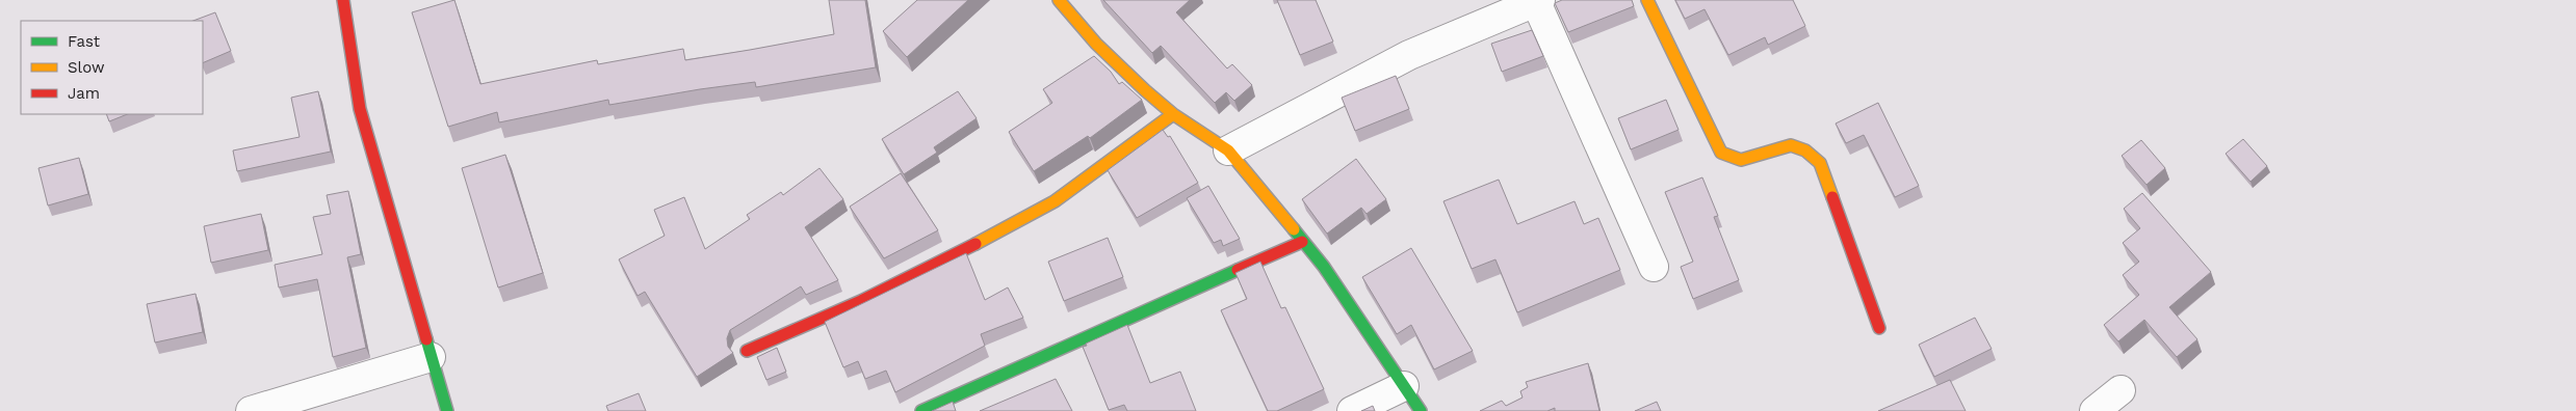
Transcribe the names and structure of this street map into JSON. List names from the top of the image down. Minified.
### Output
{"legend":["Fast","Slow","Jam"]}
